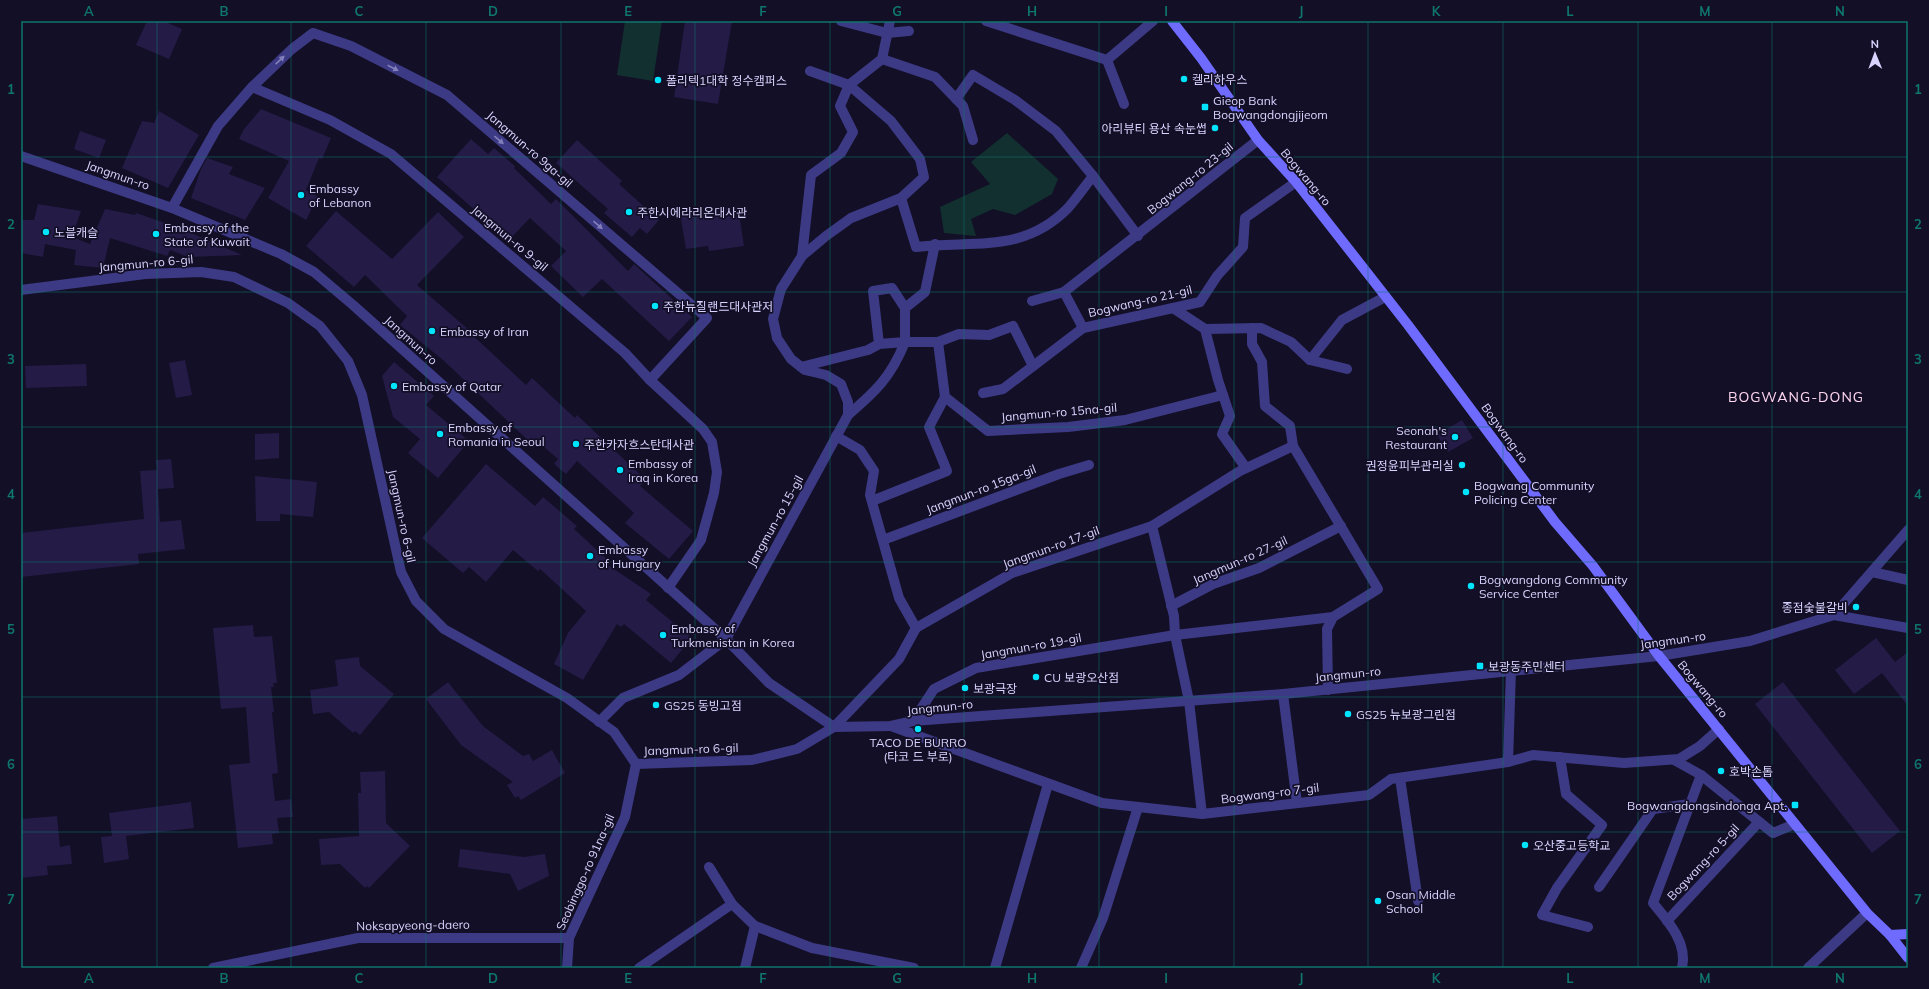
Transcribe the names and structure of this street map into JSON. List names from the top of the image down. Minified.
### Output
{"streets":{"main road":["Bogwang-ro"],"street":["Jangmun-ro 9ga-gil","Jangmun-ro","Bogwang-ro 23-gil","Jangmun-ro 9-gil","Jangmun-ro 6-gil","Bogwang-ro 21-gil","Jangmun-ro 15na-gil","Jangmun-ro 15ga-gil","Jangmun-ro 15-gil","Jangmun-ro 17-gil","Jangmun-ro 27-gil","Jangmun-ro 19-gil","Bogwang-ro 7-gil","Bogwang-ro 5-gil","Seobinggo-ro 91na-gil","Noksapyeong-daero"]},"crossings":[["Jangmun-ro 9ga-gil","Jangmun-ro 9-gil"],["Jangmun-ro","Bogwang-ro"],["Jangmun-ro","Jangmun-ro 9-gil"],["Jangmun-ro","Jangmun-ro 6-gil"],["Jangmun-ro","Jangmun-ro 15-gil"],["Jangmun-ro","Jangmun-ro 19-gil"],["Jangmun-ro","Bogwang-ro 7-gil"],["Bogwang-ro","Bogwang-ro 23-gil"],["Bogwang-ro","Bogwang-ro 21-gil"],["Bogwang-ro","Bogwang-ro 7-gil"],["Bogwang-ro","Bogwang-ro 5-gil"],["Jangmun-ro 6-gil","Seobinggo-ro 91na-gil"],["Bogwang-ro 7-gil","Bogwang-ro 5-gil"],["Seobinggo-ro 91na-gil","Noksapyeong-daero"]],"districts":["BOGWANG-DONG"],"places":{"other":["켈리하우스","폴리텍1대학 정수캠퍼스","아리뷰티 용산 속눈썹","Embassy of Lebanon","주한시에라리온대사관","노블캐슬","Embassy of the State of Kuwait","주한뉴질랜드대사관저","Embassy of Iran","Embassy of Qatar","Embassy of Romania in Seoul","Seonah's Restaurant","주한카자흐스탄대사관","권정윤피부관리실","Embassy of Iraq in Korea","Bogwang Community Policing Center","Embassy of Hungary","Bogwangdong Community Service Center","종점숯불갈비","Embassy of Turkmenistan in Korea","CU 보광오산점","보광극장","GS25 동빙고점","GS25 뉴보광그린점","TACO DE BURRO (타코 드 부로)","호박손톱","오산중고등학교","Osan Middle School"],"transit":["Gieop Bank Bogwangdongjijeom","보광동주민센터","Bogwangdongsindonga Apt."]},"north":"top","grid":{"columns":["A","B","C","D","E","F","G","H","I","J","K","L","M","N"],"rows":["1","2","3","4","5","6","7"]}}
